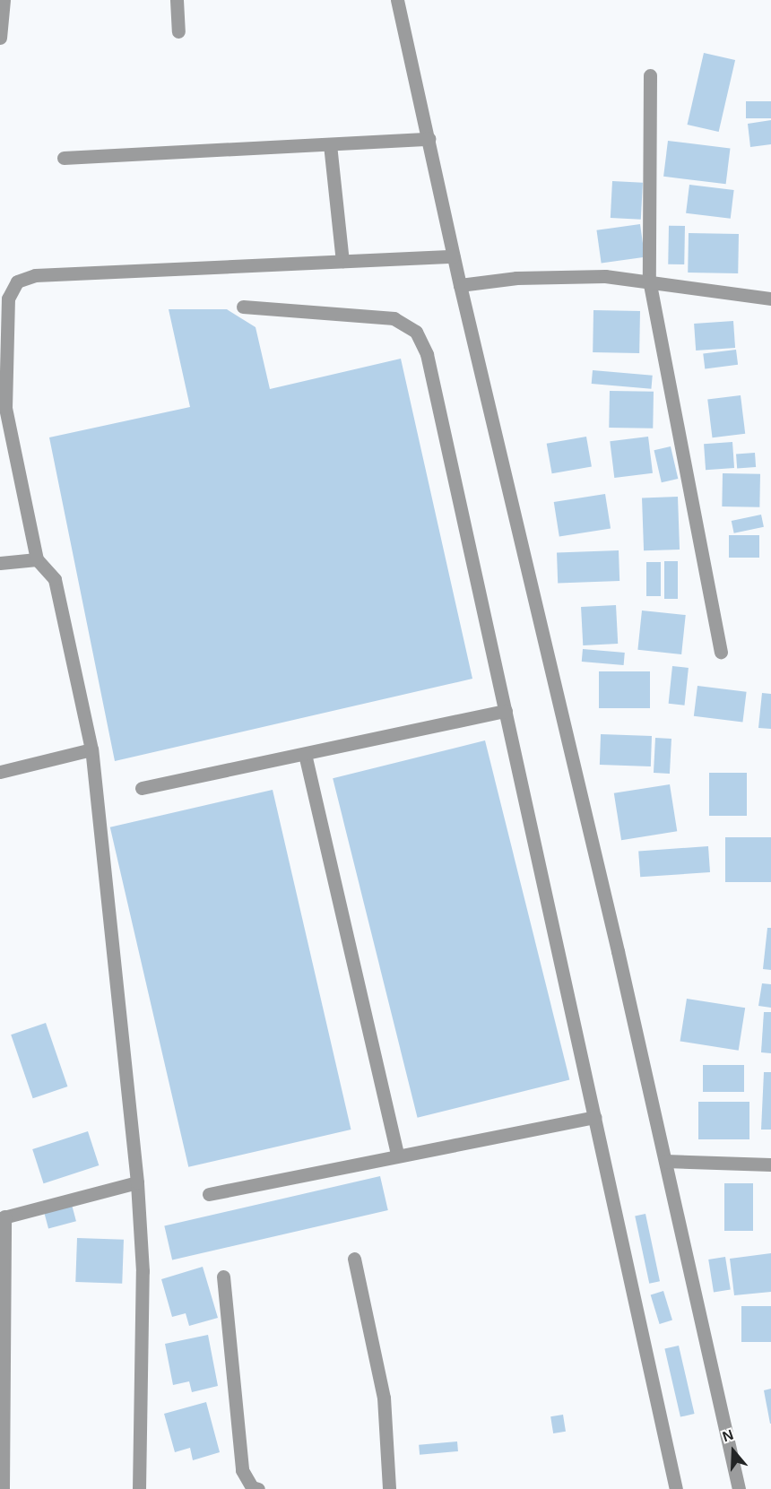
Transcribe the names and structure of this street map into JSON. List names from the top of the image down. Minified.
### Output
{"north":"top"}
